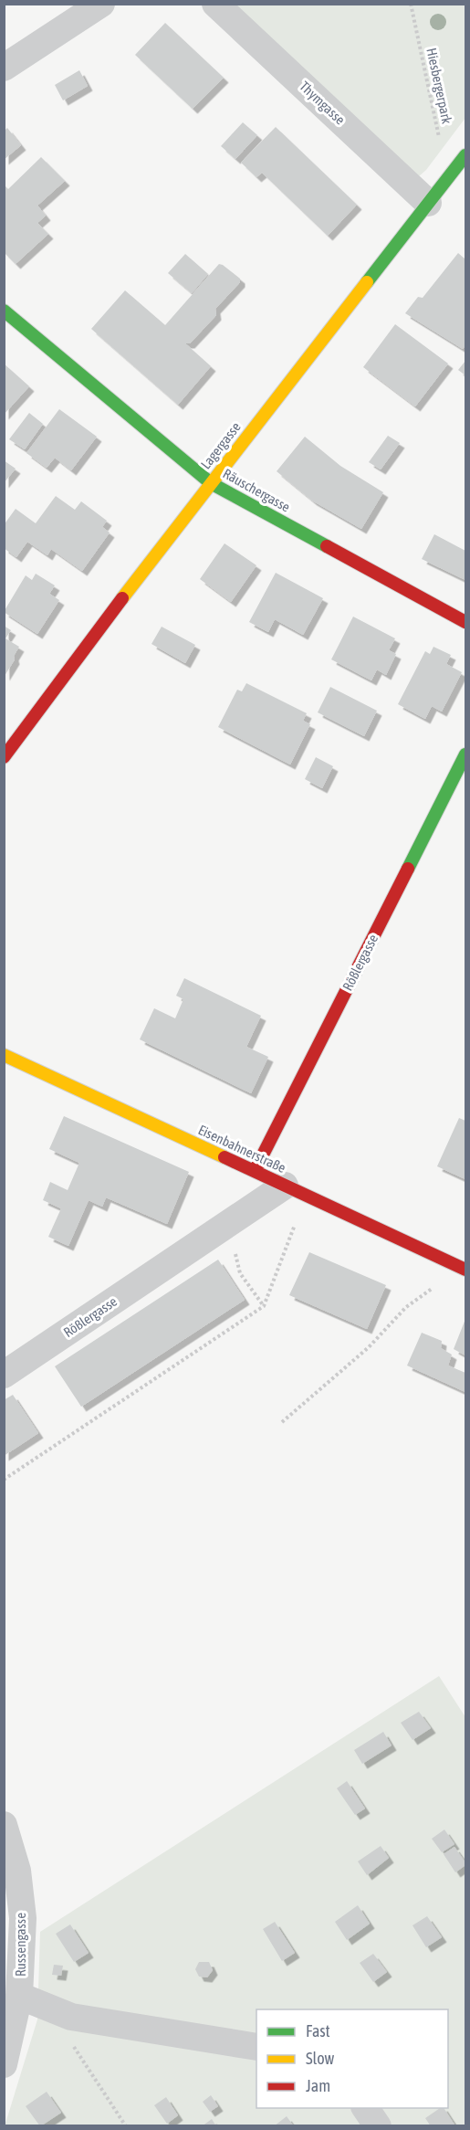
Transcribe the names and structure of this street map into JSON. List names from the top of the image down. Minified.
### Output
{"streets":{"street":["Thymgasse","Lagergasse","Räuschergasse","Rößlergasse","Eisenbahnerstraße","Russengasse"],"path":["Hiesbergerpark"]},"crossings":[["Hiesbergerpark","Lagergasse"],["Thymgasse","Lagergasse"],["Lagergasse","Räuschergasse"],["Rößlergasse","Eisenbahnerstraße"]],"legend":["Fast","Slow","Jam"]}
